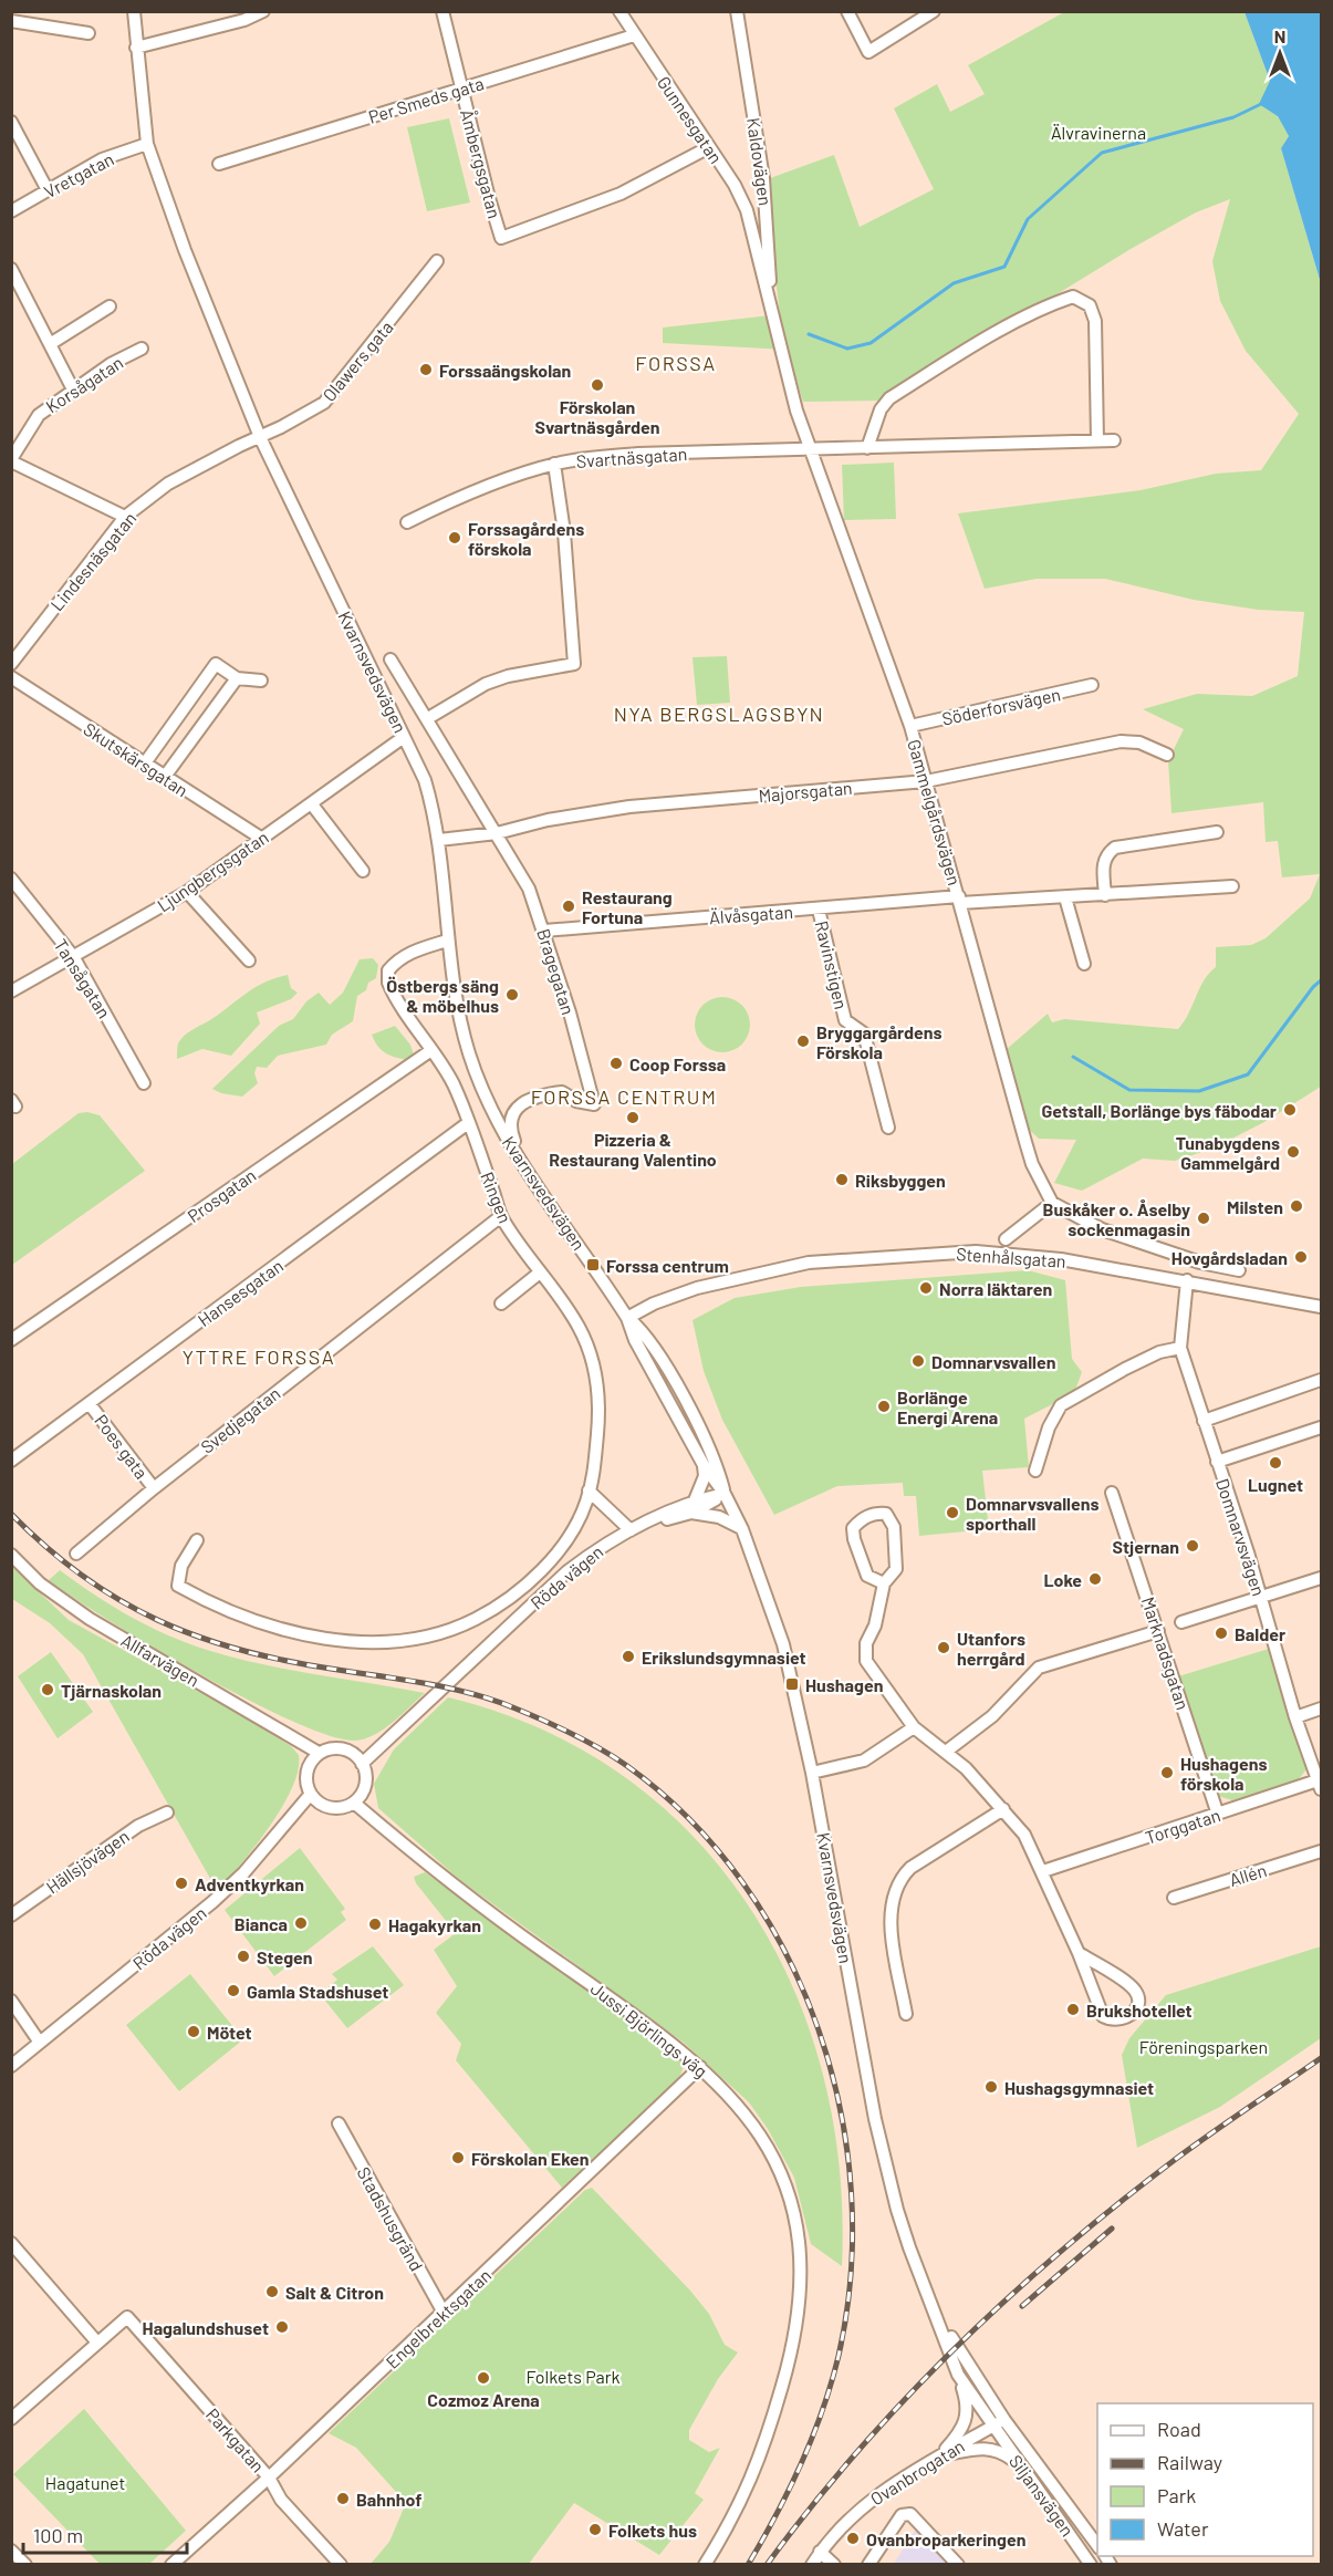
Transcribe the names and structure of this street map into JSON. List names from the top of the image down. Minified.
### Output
{"streets":{"street":["Per Smeds gata","Gunnesgatan","Kaldovägen","Åmbergsgatan","Vretgatan","Olawers gata","Korsågatan","Svartnäsgatan","Lindesnäsgatan","Kvarnsvedsvägen","Söderforsvägen","Skutskärsgatan","Majorsgatan","Gammelgårdsvägen","Ljungbergsgatan","Älvåsgatan","Ravinstigen","Bragegatan","Tansågatan","Prosgatan","Ringen","Stenhålsgatan","Hansesgatan","Svedjegatan","Poes gata","Domnarvsvägen","Röda vägen","Marknadsgatan","Allfarvägen","Torggatan","Hällsjövägen","Allén","Jussi Björlings väg","Stadshusgränd","Engelbrektsgatan","Parkgatan","Ovanbrogatan","Siljansvägen"]},"crossings":[["Per Smeds gata","Gunnesgatan"],["Per Smeds gata","Åmbergsgatan"],["Gunnesgatan","Åmbergsgatan"],["Gunnesgatan","Gammelgårdsvägen"],["Kaldovägen","Gammelgårdsvägen"],["Vretgatan","Kvarnsvedsvägen"],["Olawers gata","Lindesnäsgatan"],["Olawers gata","Kvarnsvedsvägen"],["Svartnäsgatan","Gammelgårdsvägen"],["Lindesnäsgatan","Kvarnsvedsvägen"],["Kvarnsvedsvägen","Majorsgatan"],["Kvarnsvedsvägen","Ljungbergsgatan"],["Kvarnsvedsvägen","Bragegatan"],["Kvarnsvedsvägen","Ringen"],["Kvarnsvedsvägen","Stenhålsgatan"],["Kvarnsvedsvägen","Röda vägen"],["Kvarnsvedsvägen","Ovanbrogatan"],["Kvarnsvedsvägen","Siljansvägen"],["Söderforsvägen","Gammelgårdsvägen"],["Skutskärsgatan","Ljungbergsgatan"],["Majorsgatan","Gammelgårdsvägen"],["Majorsgatan","Bragegatan"],["Gammelgårdsvägen","Älvåsgatan"],["Ljungbergsgatan","Tansågatan"],["Älvåsgatan","Ravinstigen"],["Älvåsgatan","Bragegatan"],["Prosgatan","Ringen"],["Ringen","Hansesgatan"],["Ringen","Svedjegatan"],["Stenhålsgatan","Domnarvsvägen"],["Hansesgatan","Poes gata"],["Svedjegatan","Poes gata"],["Domnarvsvägen","Torggatan"],["Röda vägen","Allfarvägen"],["Röda vägen","Jussi Björlings väg"],["Marknadsgatan","Torggatan"],["Allfarvägen","Jussi Björlings väg"],["Jussi Björlings väg","Engelbrektsgatan"],["Stadshusgränd","Engelbrektsgatan"],["Engelbrektsgatan","Parkgatan"],["Ovanbrogatan","Siljansvägen"]],"districts":["FORSSA","NYA BERGSLAGSBYN","FORSSA CENTRUM","YTTRE FORSSA"],"parks":["Älvravinerna","Föreningsparken","Folkets Park","Hagatunet"],"places":{"other":["Forssaängskolan","Förskolan Svartnäsgården","Forssagårdens förskola","Restaurang Fortuna","Östbergs säng & möbelhus","Bryggargårdens Förskola","Coop Forssa","Getstall, Borlänge bys fäbodar","Pizzeria & Restaurang Valentino","Tunabygdens Gammelgård","Riksbyggen","Milsten","Buskåker o. Åselby sockenmagasin","Hovgårdsladan","Norra läktaren","Domnarvsvallen","Borlänge Energi Arena","Lugnet","Domnarvsvallens sporthall","Stjernan","Loke","Balder","Utanfors herrgård","Erikslundsgymnasiet","Tjärnaskolan","Hushagens förskola","Adventkyrkan","Bianca","Hagakyrkan","Stegen","Gamla Stadshuset","Brukshotellet","Mötet","Hushagsgymnasiet","Förskolan Eken","Salt & Citron","Hagalundshuset","Cozmoz Arena","Bahnhof","Folkets hus","Ovanbroparkeringen"],"transit":["Forssa centrum","Hushagen"]},"legend":["Road","Railway","Park","Water"],"scale_bar":"100 m","north":"top"}
